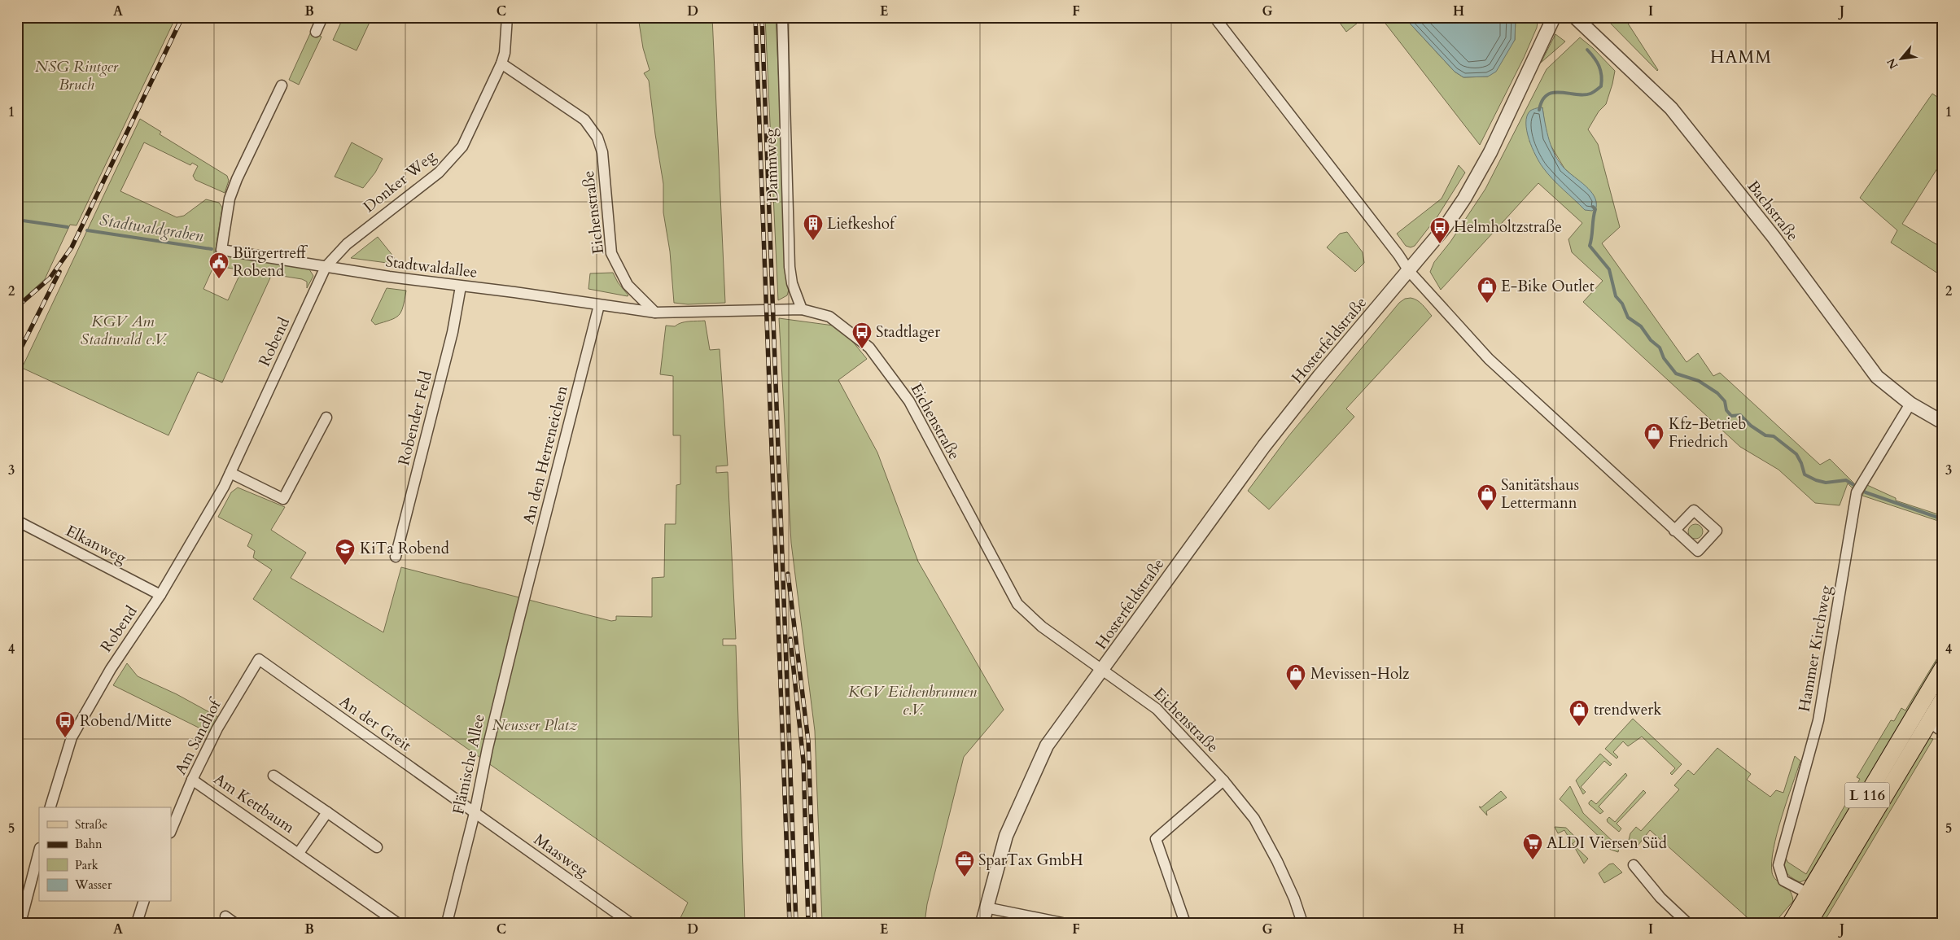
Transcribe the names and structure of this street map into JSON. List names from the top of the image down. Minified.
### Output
{"streets":{"main road":["L 116"],"street":["Dammweg","Donker Weg","Bachstraße","Eichenstraße","Stadtwaldallee","Hosterfeldstraße","Robend","Robender Feld","An den Herreneichen","Elkanweg","Hammer Kirchweg","An der Greit","Am Sandhof","Flämische Allee","Am Kettbaum","Maasweg"]},"crossings":[["Dammweg","Eichenstraße"],["Donker Weg","Eichenstraße"],["Donker Weg","Stadtwaldallee"],["Donker Weg","Robend"],["Bachstraße","Hammer Kirchweg"],["Eichenstraße","Stadtwaldallee"],["Eichenstraße","Hosterfeldstraße"],["Stadtwaldallee","Robend"],["Stadtwaldallee","Robender Feld"],["Stadtwaldallee","An den Herreneichen"],["Robend","Elkanweg"],["An den Herreneichen","Flämische Allee"],["Hammer Kirchweg","L 116"],["An der Greit","Am Sandhof"],["An der Greit","Flämische Allee"],["An der Greit","Maasweg"],["Am Sandhof","Am Kettbaum"],["Flämische Allee","Maasweg"]],"districts":["HAMM"],"water":["Stadtwaldgraben"],"parks":["NSG Rintger Bruch","KGV Am Stadtwald e.V.","KGV Eichenbrunnen e.V.","Neusser Platz"],"places":{"building":["Liefkeshof"],"bus stop":["Helmholtzstraße","Stadtlager","Robend/Mitte"],"public building":["Bürgertreff Robend"],"shop":["E-Bike Outlet","Kfz-Betrieb Friedrich","Sanitätshaus Lettermann","Mevissen-Holz","trendwerk"],"school or university":["KiTa Robend"],"supermarket":["ALDI Viersen Süd"],"office":["SparTax GmbH"]},"legend":["Straße","Bahn","Park","Wasser"],"north":"bottom left","grid":{"columns":["A","B","C","D","E","F","G","H","I","J"],"rows":["1","2","3","4","5"]}}
